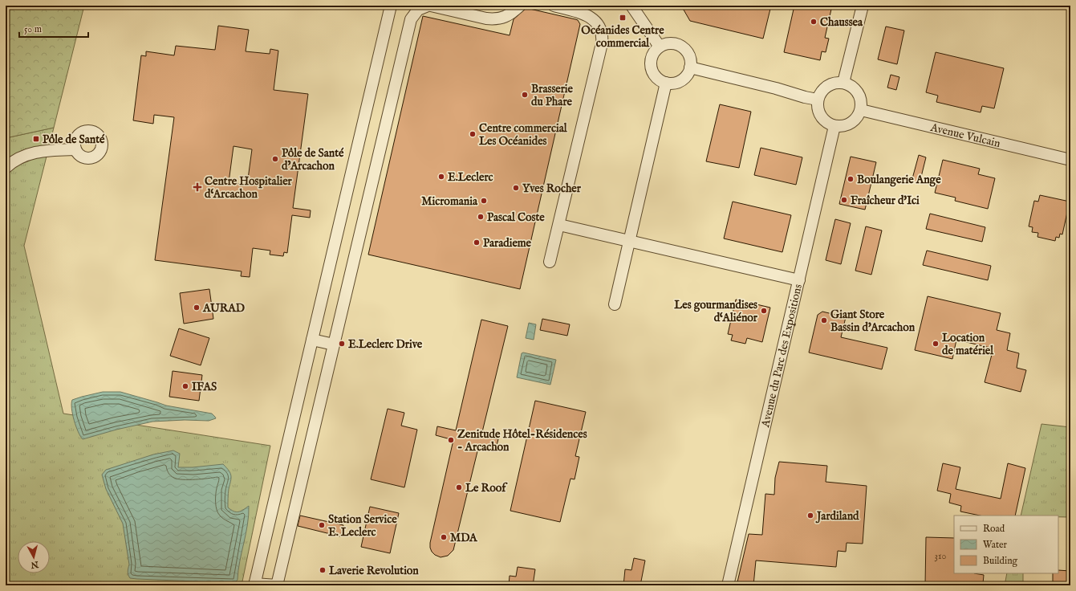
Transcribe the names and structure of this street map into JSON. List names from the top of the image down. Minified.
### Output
{"streets":{"street":["Avenue Vulcain","Avenue du Parc des Expositions"]},"crossings":[["Avenue Vulcain","Avenue du Parc des Expositions"]],"places":{"transit":["Océanides Centre commercial","Pôle de Santé"],"other":["Chaussea","Brasserie du Phare","Centre commercial Les Océanides","Pôle de Santé d’Arcachon","E.Leclerc","Boulangerie Ange","Yves Rocher","Fraîcheur d'Ici","Micromania","Pascal Coste","Paradieme","AURAD","Les gourmandises d‘Aliénor","Giant Store Bassin d'Arcachon","E.Leclerc Drive","Location de matériel","IFAS","Zenitude Hôtel-Résidences - Arcachon","Le Roof","Jardiland","Station Service E. Leclerc","MDA","Laverie Revolution"],"health":["Centre Hospitalier d‘Arcachon"]},"house_numbers":["310"],"legend":["Road","Water","Building"],"scale_bar":"50 m","north":"bottom"}
